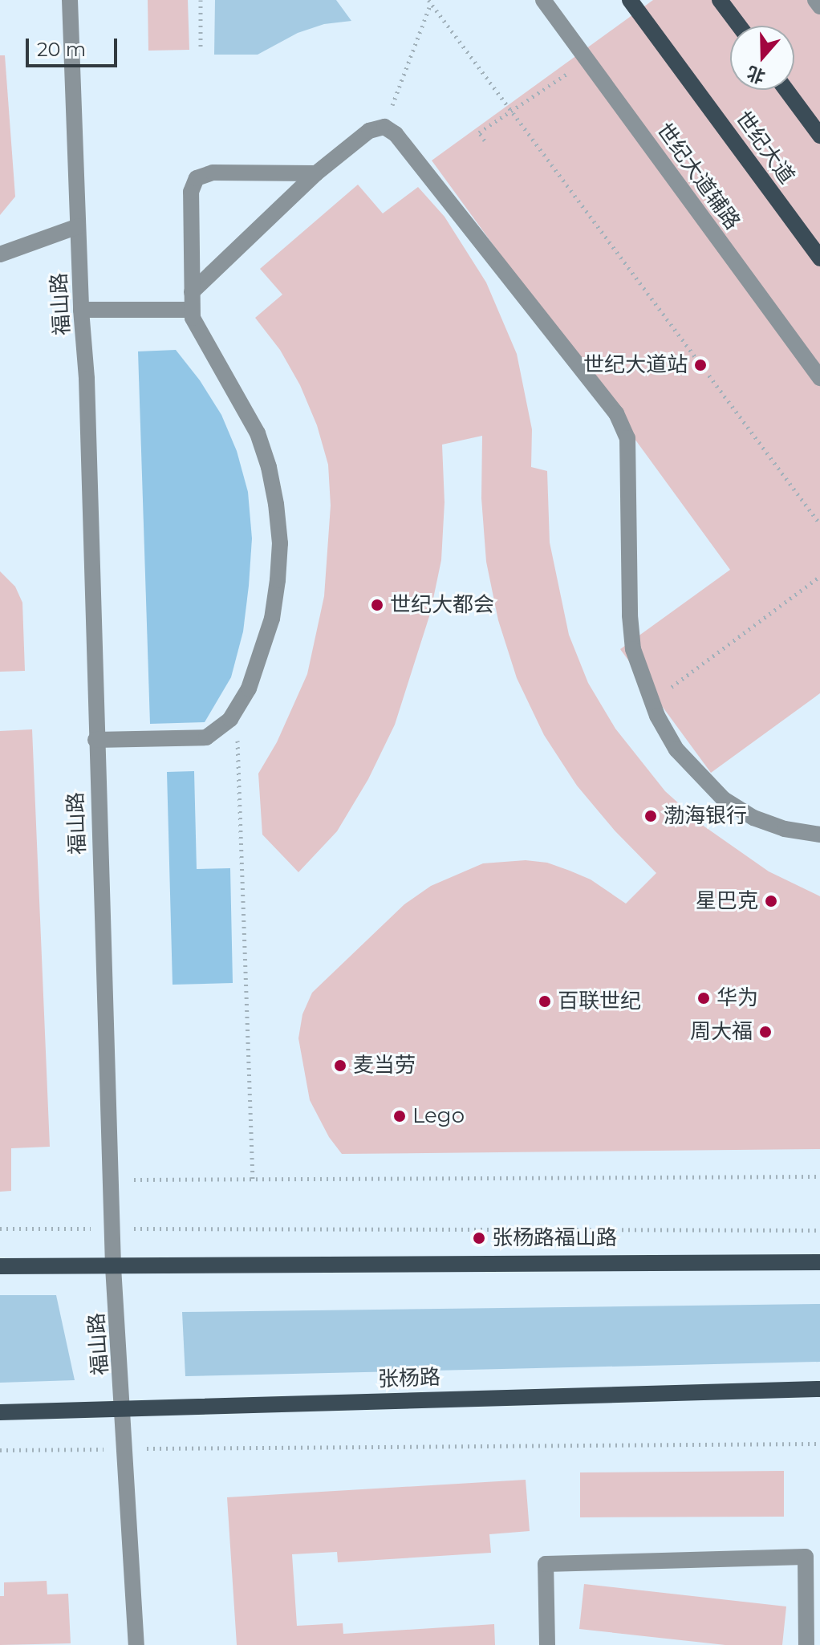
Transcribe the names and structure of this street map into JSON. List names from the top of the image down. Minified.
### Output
{"streets":{"main road":["世纪大道","张杨路"],"street":["世纪大道辅路","福山路"]},"crossings":[["福山路","张杨路"]],"places":["世纪大道站","世纪大都会","渤海银行","星巴克","华为","百联世纪","周大福","麦当劳","Lego","张杨路福山路"],"scale_bar":"20 m","north":"bottom"}
